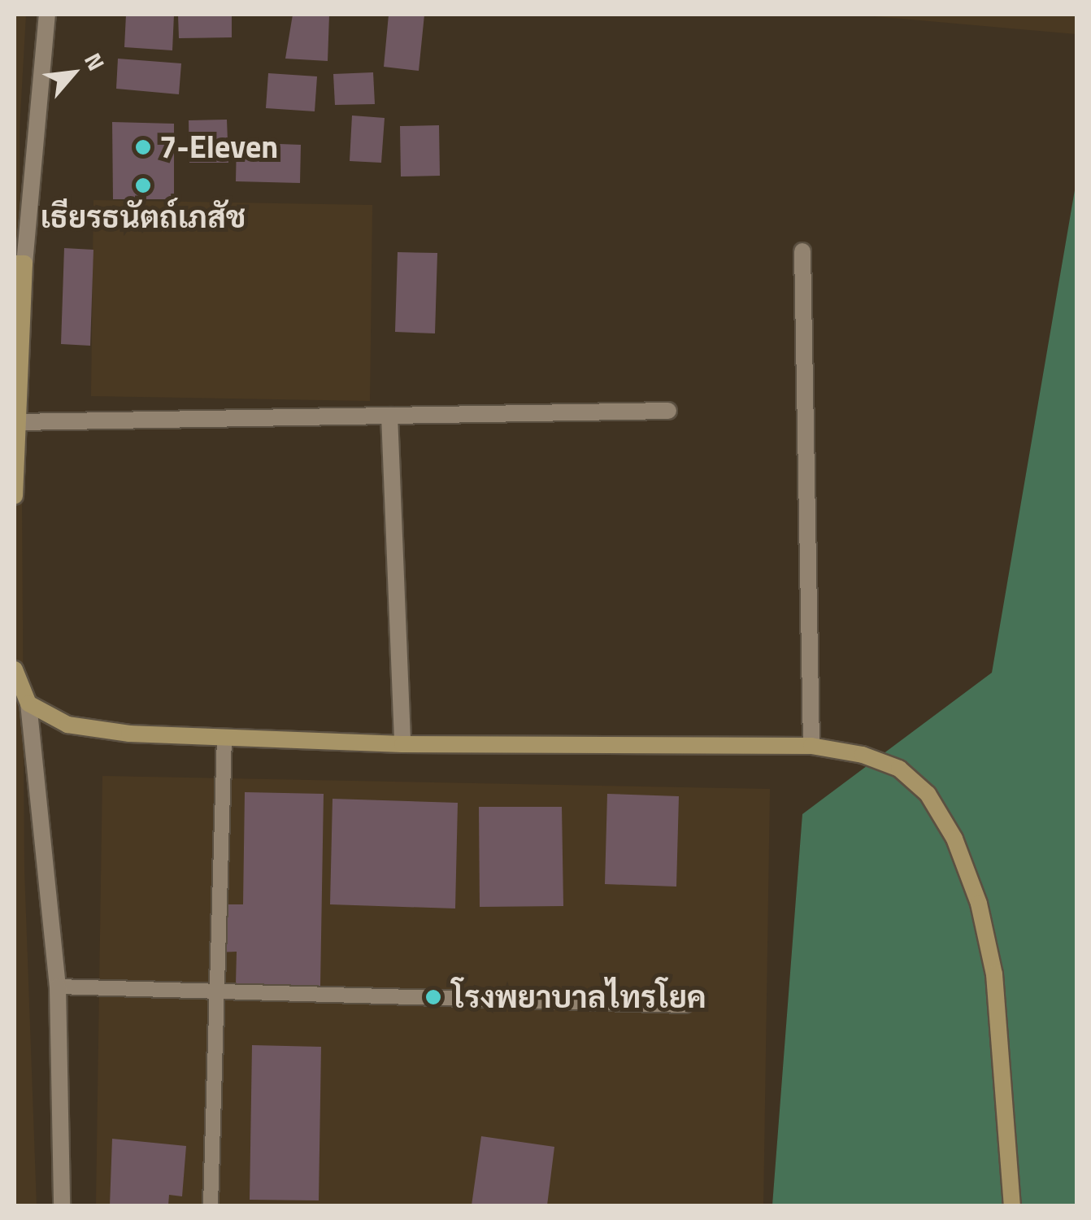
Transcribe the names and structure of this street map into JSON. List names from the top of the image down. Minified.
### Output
{"places":["7-Eleven","เธียรธนัตถ์เภสัช","โรงพยาบาลไทรโยค"],"north":"top right"}
